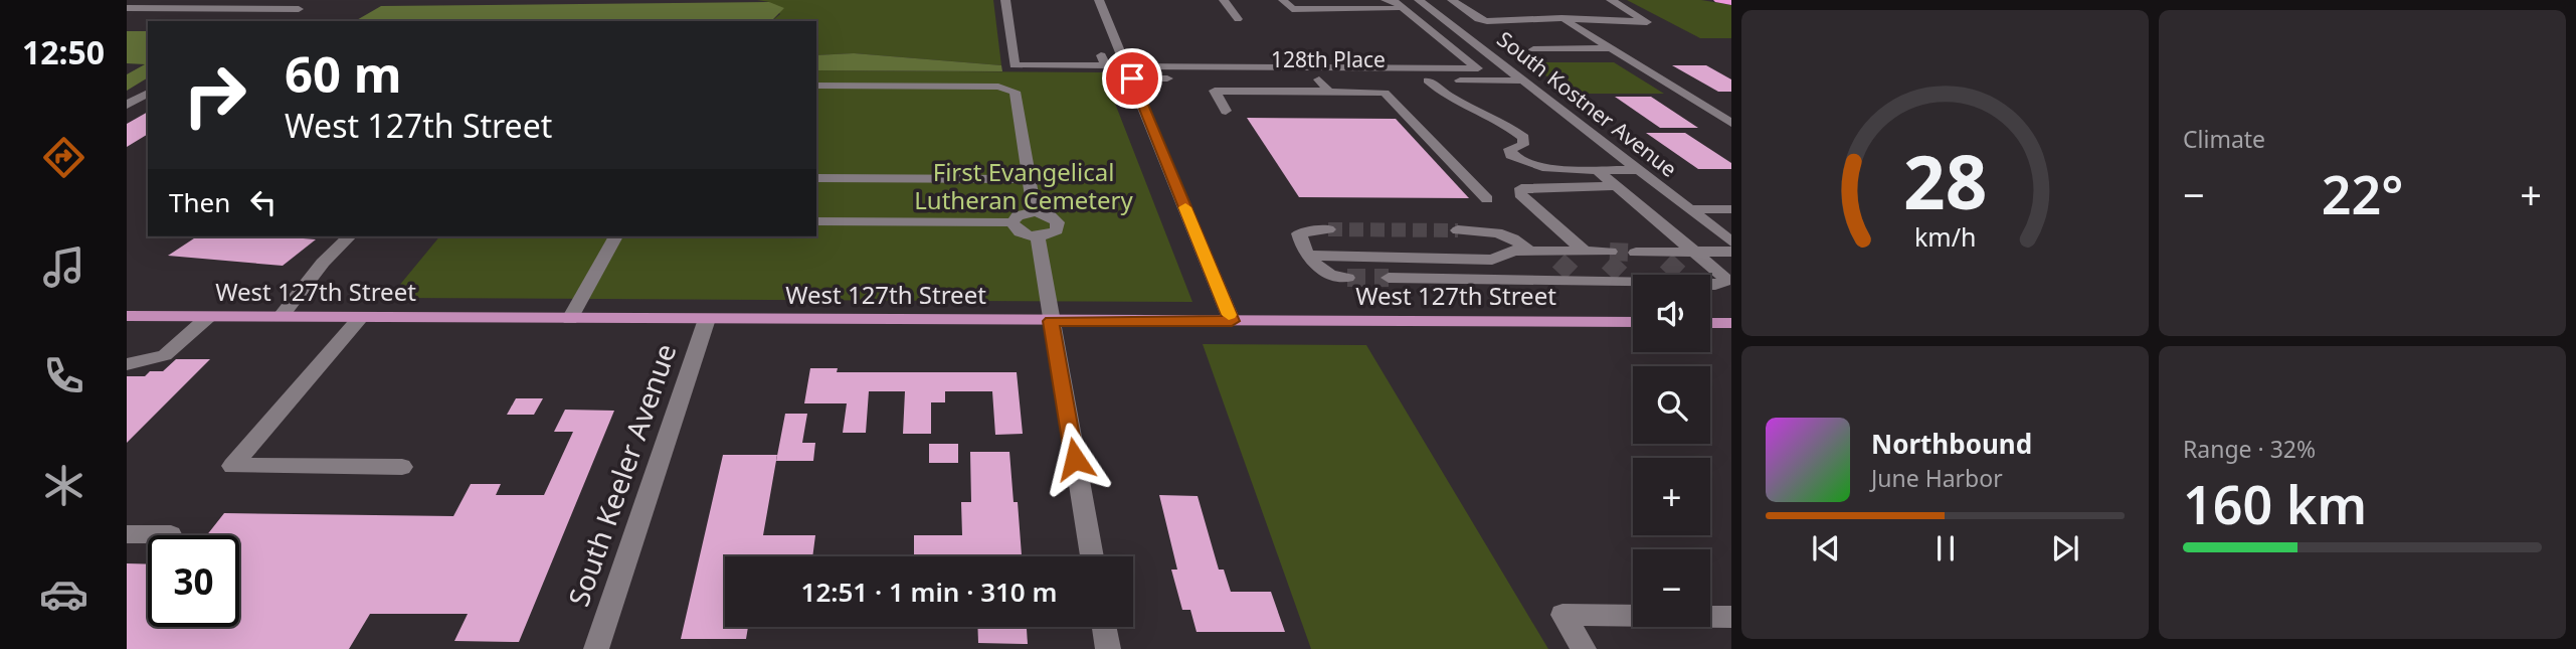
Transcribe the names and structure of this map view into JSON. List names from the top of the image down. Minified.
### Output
{"streets":{"main road":["West 127th Street"],"street":["128th Place","South Kostner Avenue","South Keeler Avenue"]},"crossings":[["128th Place","South Kostner Avenue"],["West 127th Street","South Keeler Avenue"]],"parks":["First Evangelical Lutheran Cemetery"],"page":{"tabs":"12:50","tile":["Climate",["Range · 32%","160 km"]],"turn":["60 m","West 127th Street"],"heat":["−","22°","+"],"then":"Then","map_buttons":["+","−"],"song":["Northbound","June Harbor"],"limit":"30","trip":"12:51 · 1 min · 310 m","gauge":["28","km/h"]}}
